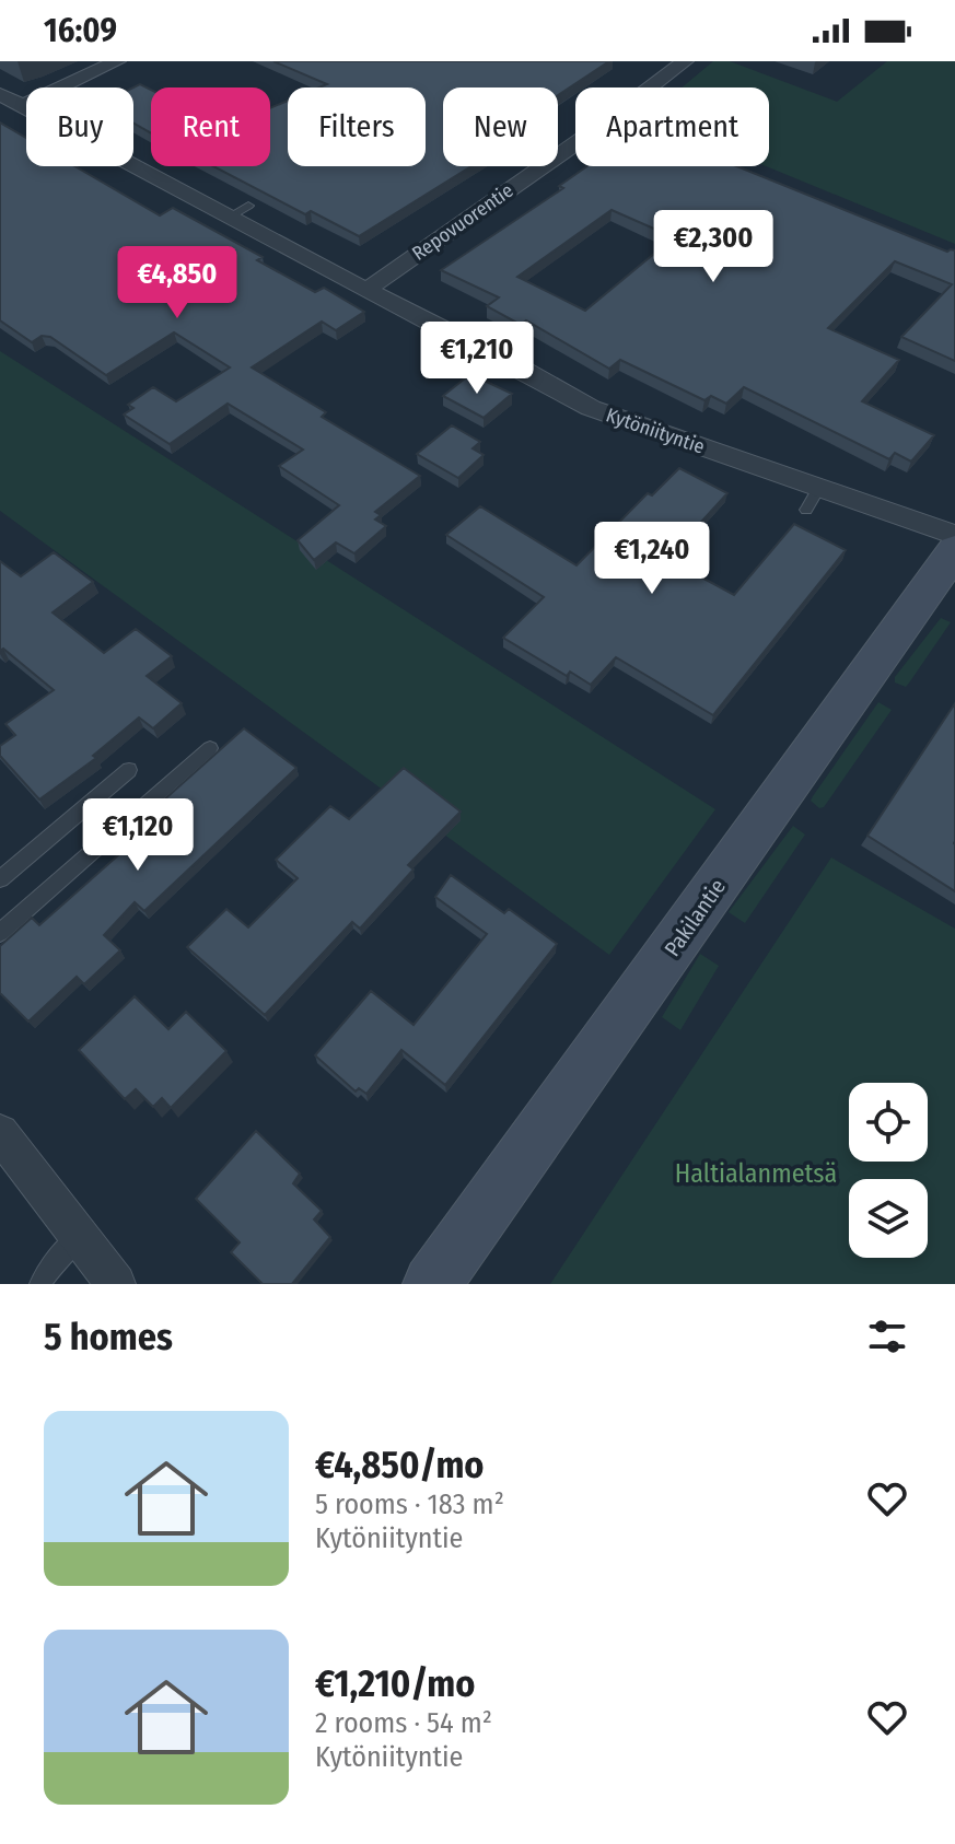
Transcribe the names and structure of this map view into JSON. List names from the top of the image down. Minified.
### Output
{"streets":{"main road":["Pakilantie"],"street":["Repovuorentie","Kytöniityntie"]},"crossings":[["Repovuorentie","Kytöniityntie"]],"parks":["Haltialanmetsä"],"page":{"status":"16:09","chip":["Buy","Rent","Filters","New","Apartment"],"price":["€2,300","€4,850","€1,210","€1,240","€1,120"],"heading":"5 homes","list":[{"name":"€4,850/mo","note":"5 rooms · 183 m² · Kytöniityntie"},{"name":"€1,210/mo","note":"2 rooms · 54 m² · Kytöniityntie"}]}}
